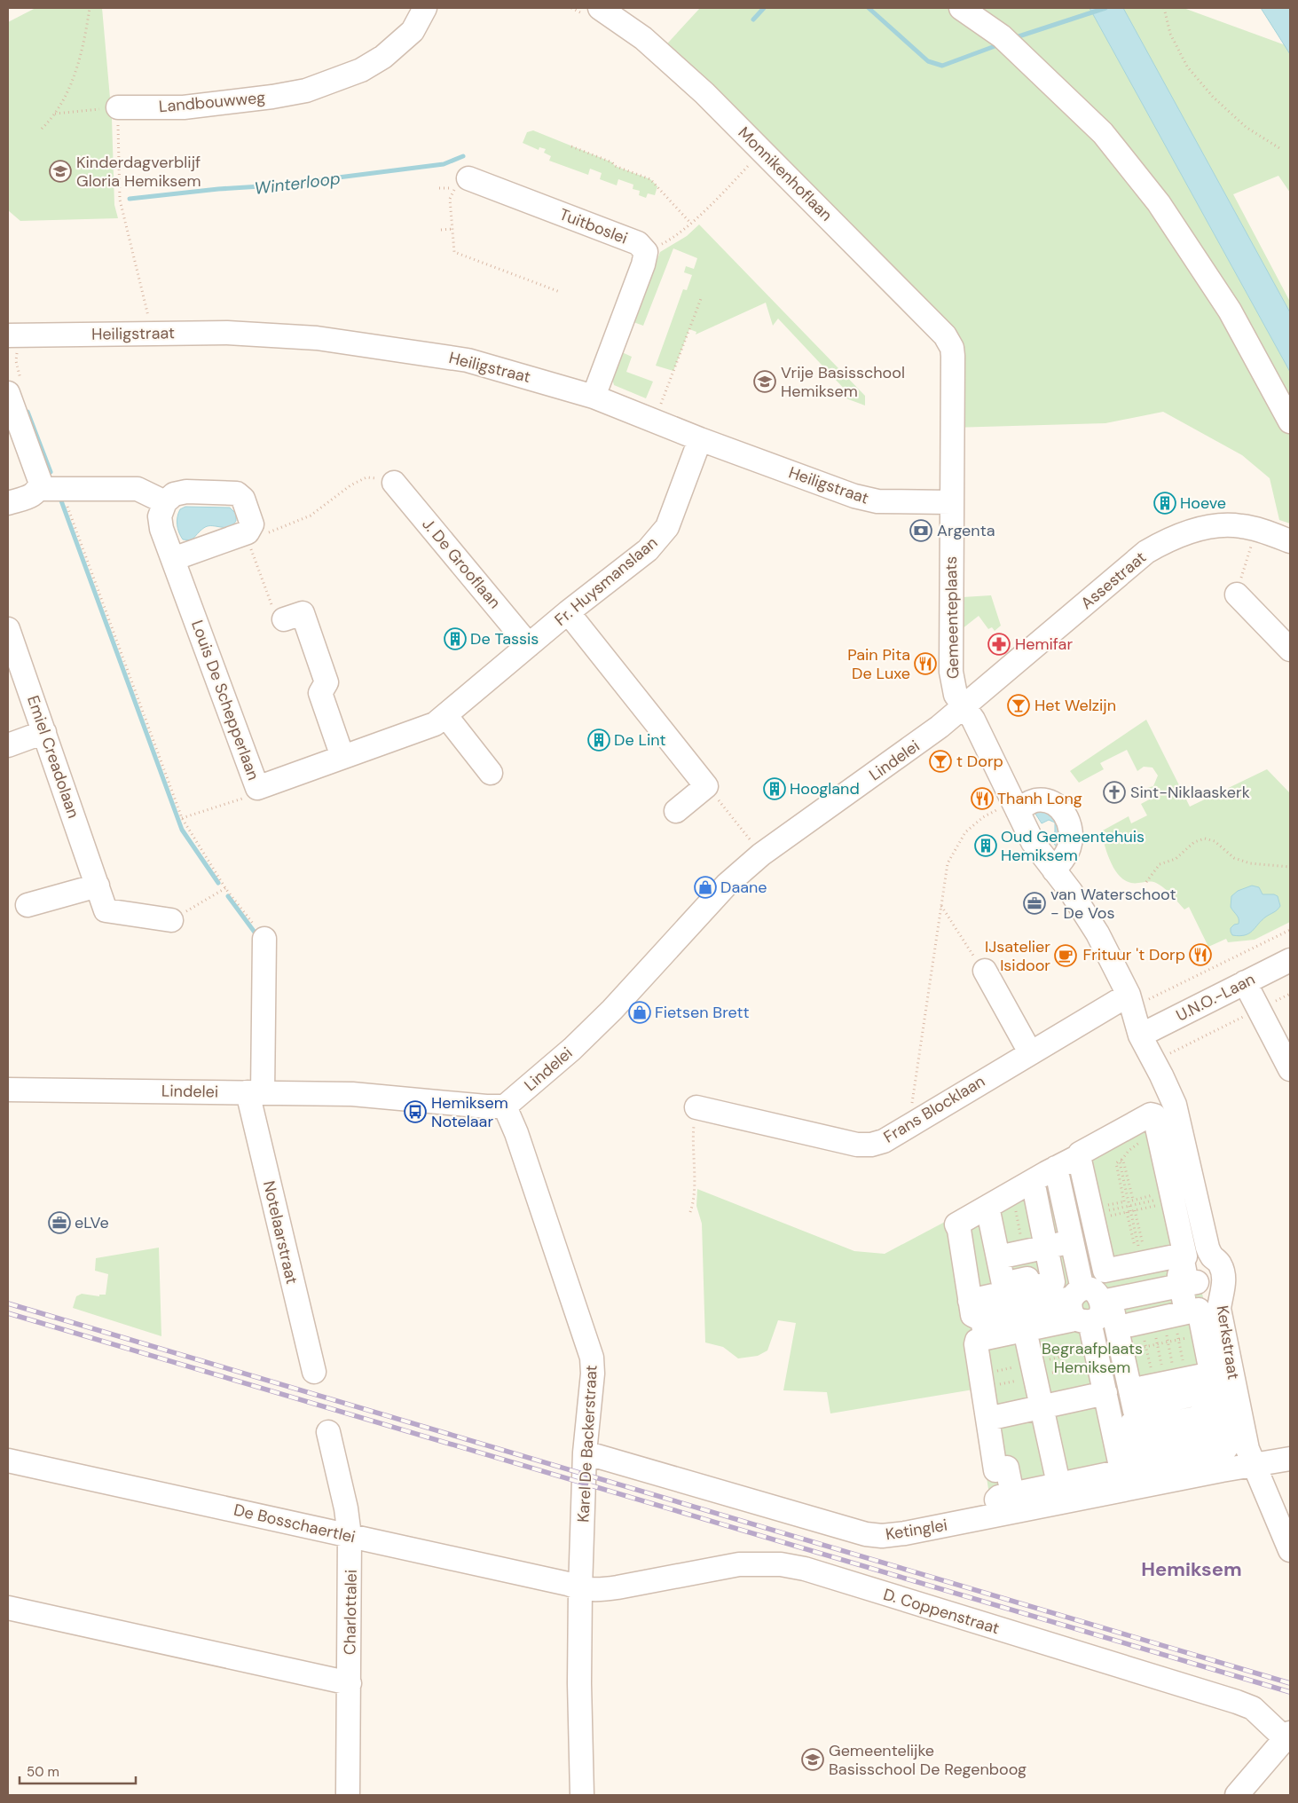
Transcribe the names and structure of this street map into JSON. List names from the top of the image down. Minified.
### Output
{"streets":{"street":["Landbouwweg","Monnikenhoflaan","Tuitboslei","Heiligstraat","J. De Grooflaan","Assestraat","Fr. Huysmanslaan","Gemeenteplaats","Louis De Schepperlaan","Emiel Creadolaan","Lindelei","U.N.O.-Laan","Frans Blocklaan","Notelaarstraat","Kerkstraat","Karel De Backerstraat","De Bosschaertlei","Ketinglei","D. Coppenstraat","Charlottalei"]},"crossings":[["Monnikenhoflaan","Gemeenteplaats"],["Tuitboslei","Heiligstraat"],["Heiligstraat","Fr. Huysmanslaan"],["Heiligstraat","Gemeenteplaats"],["J. De Grooflaan","Fr. Huysmanslaan"],["Assestraat","Gemeenteplaats"],["Assestraat","Lindelei"],["Fr. Huysmanslaan","Louis De Schepperlaan"],["Gemeenteplaats","Lindelei"],["Gemeenteplaats","U.N.O.-Laan"],["Gemeenteplaats","Frans Blocklaan"],["Gemeenteplaats","Kerkstraat"],["Lindelei","Notelaarstraat"],["Lindelei","Karel De Backerstraat"],["U.N.O.-Laan","Kerkstraat"],["Kerkstraat","Ketinglei"],["Karel De Backerstraat","De Bosschaertlei"],["Karel De Backerstraat","Ketinglei"],["Karel De Backerstraat","D. Coppenstraat"],["De Bosschaertlei","D. Coppenstraat"],["De Bosschaertlei","Charlottalei"]],"districts":["Hemiksem"],"water":["Winterloop"],"parks":["Begraafplaats Hemiksem"],"places":{"school or university":["Kinderdagverblijf Gloria Hemiksem","Vrije Basisschool Hemiksem","Gemeentelijke Basisschool De Regenboog"],"building":["Hoeve","De Tassis","De Lint","Hoogland","Oud Gemeentehuis Hemiksem"],"bank":["Argenta"],"pharmacy":["Hemifar"],"restaurant":["Pain Pita De Luxe","Thanh Long","Frituur 't Dorp"],"bar":["Het Welzijn","t Dorp"],"church":["Sint-Niklaaskerk"],"shop":["Daane","Fietsen Brett"],"office":["van Waterschoot - De Vos","eLVe"],"cafe":["IJsatelier Isidoor"],"bus stop":["Hemiksem Notelaar"]},"scale_bar":"50 m"}
